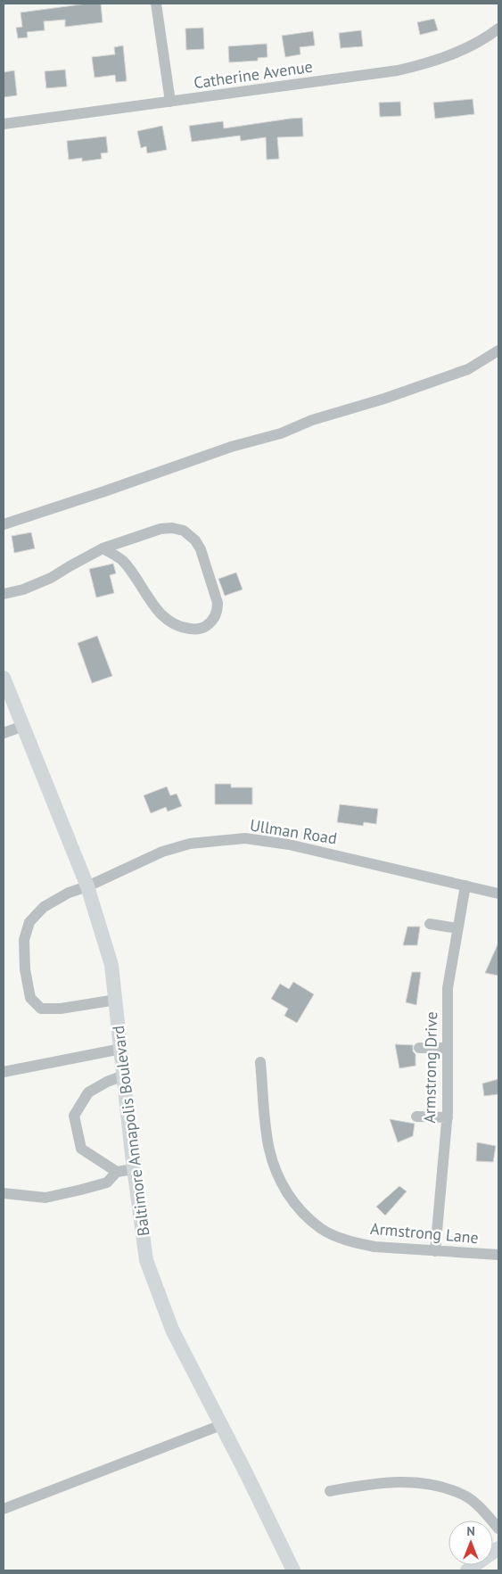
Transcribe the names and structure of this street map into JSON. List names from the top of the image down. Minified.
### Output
{"streets":{"main road":["Baltimore Annapolis Boulevard"],"street":["Catherine Avenue","Ullman Road","Armstrong Drive","Armstrong Lane"]},"crossings":[["Ullman Road","Armstrong Drive"],["Ullman Road","Baltimore Annapolis Boulevard"],["Armstrong Drive","Armstrong Lane"]],"north":"top"}
